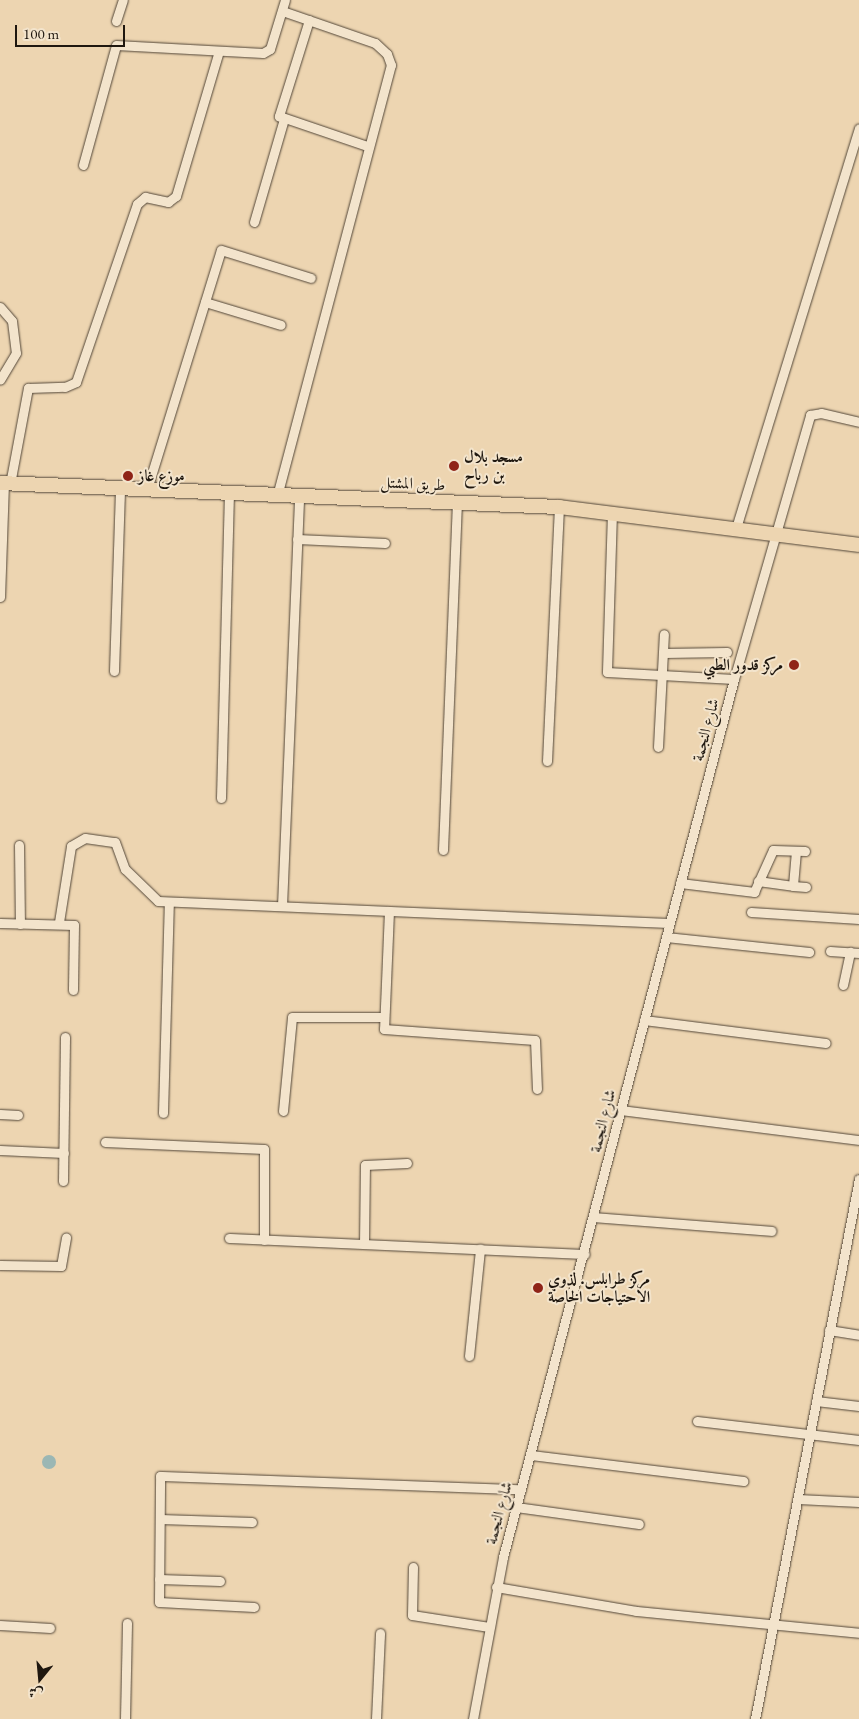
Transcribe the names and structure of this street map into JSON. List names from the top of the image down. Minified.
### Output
{"streets":{"main road":["طريق المشتل"],"street":["شارع النجمة"]},"crossings":[["طريق المشتل","شارع النجمة"]],"places":["مسجد بلال بن رباح","موزع غاز","مركز قدور الطبي","مركز طرابلس. لذوي الاحتياجات الخاصة"],"scale_bar":"100 m","north":"bottom"}
